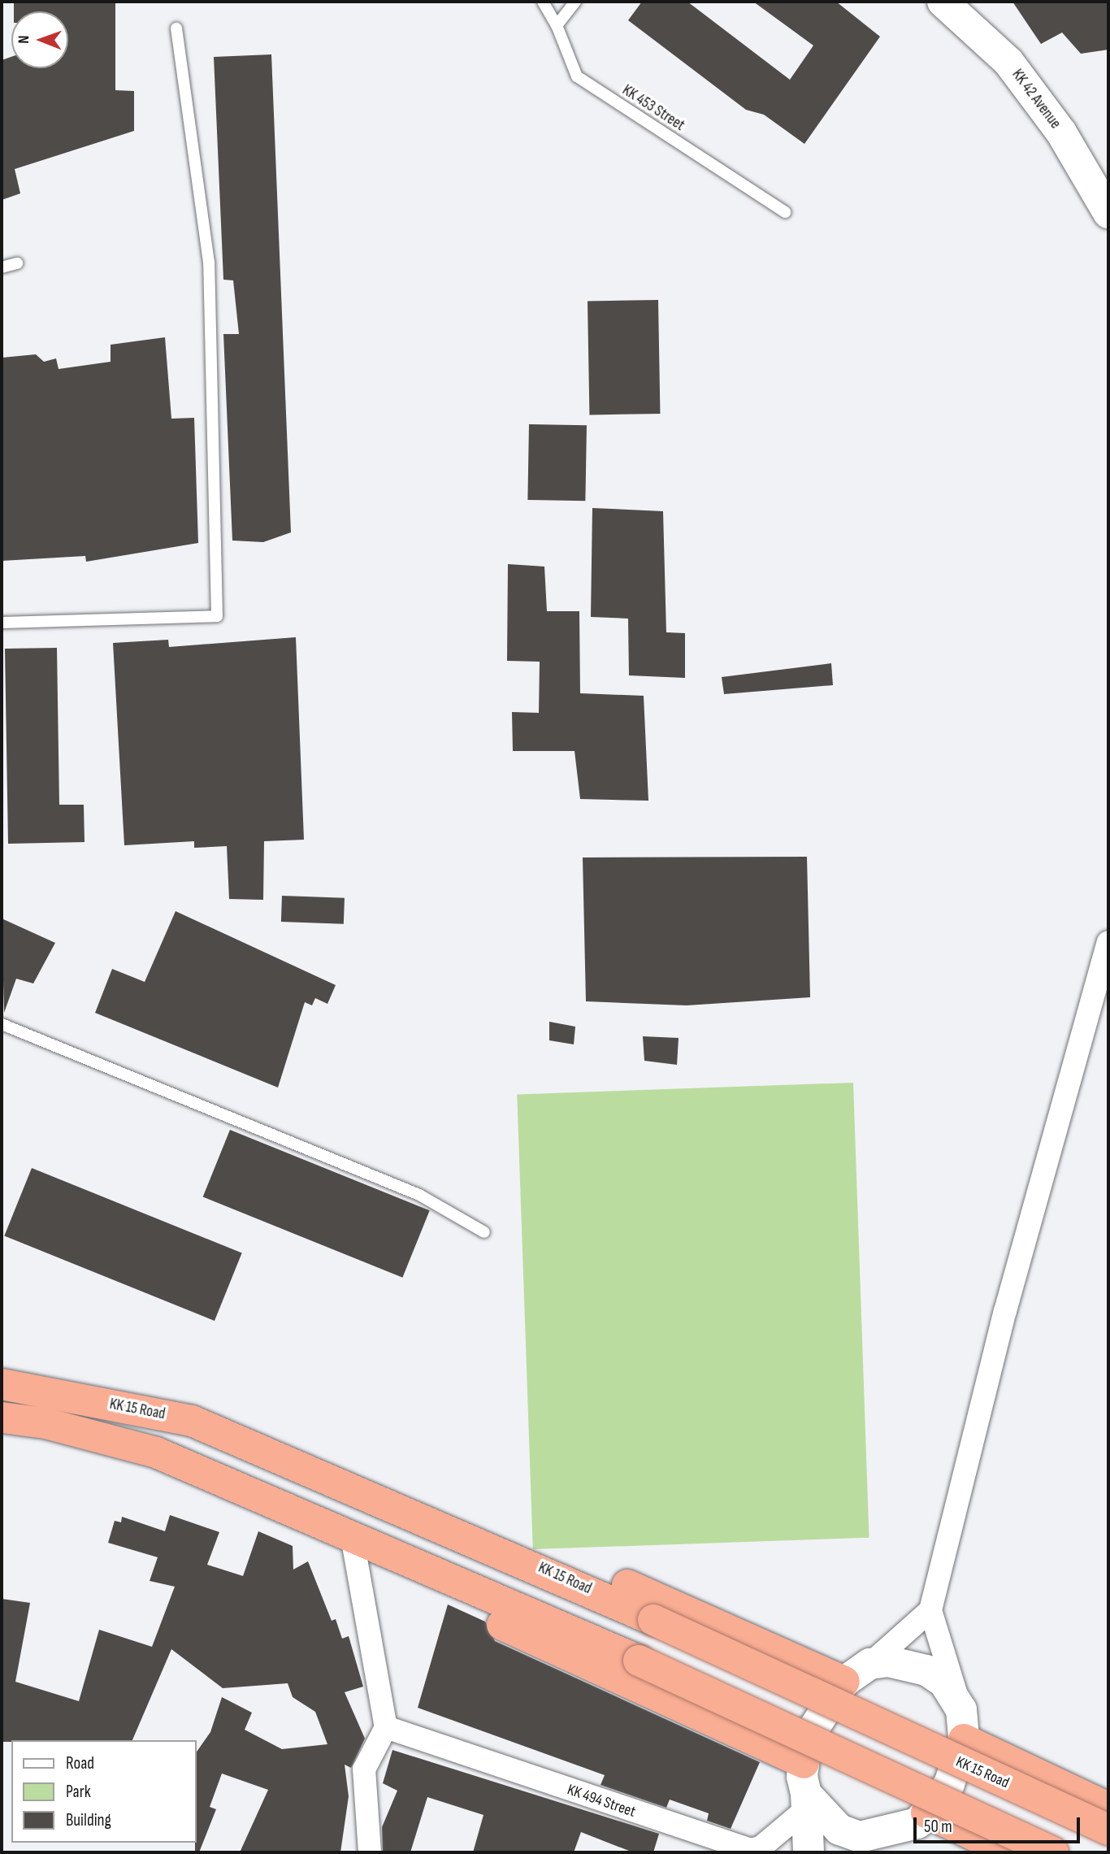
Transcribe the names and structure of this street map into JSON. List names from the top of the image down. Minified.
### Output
{"streets":{"highway":["KK 15 Road"],"main road":["KK 42 Avenue"],"street":["KK 494 Street"],"lane":["KK 453 Street"]},"legend":["Road","Park","Building"],"scale_bar":"50 m","north":"left"}
